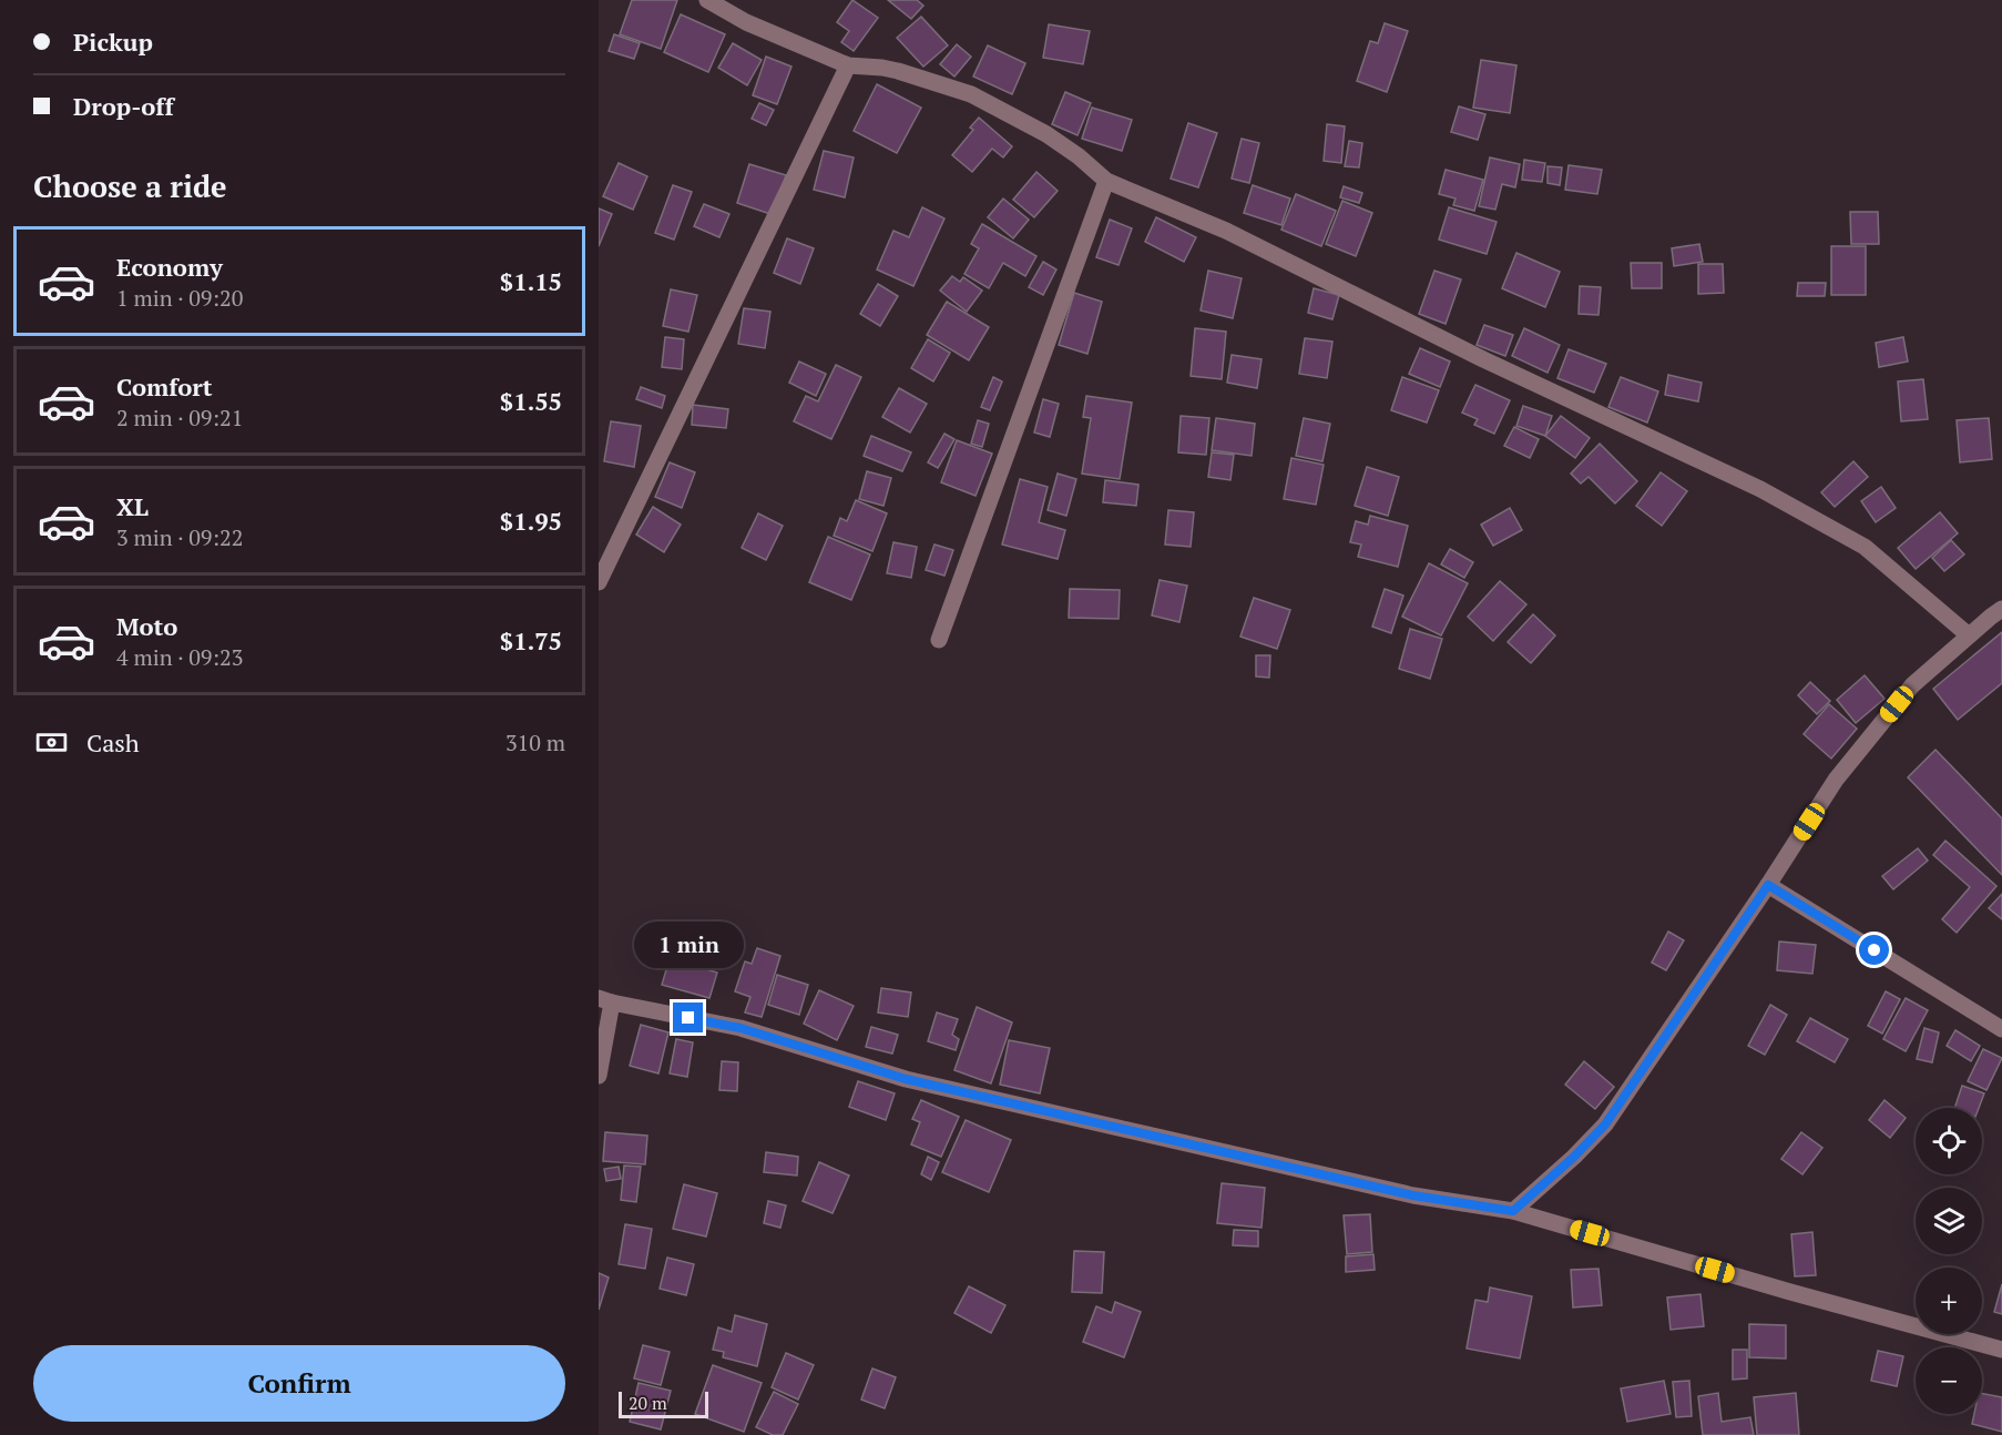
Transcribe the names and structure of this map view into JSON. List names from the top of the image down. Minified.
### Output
{"scale_bar":"20 m","page":{"banner":["Pickup","Drop-off"],"heading":"Choose a ride","list":[{"name":"Economy","note":"1 min · 09:20","value":"$1.15"},{"name":"Comfort","note":"2 min · 09:21","value":"$1.55"},{"name":"XL","note":"3 min · 09:22","value":"$1.95"},{"name":"Moto","note":"4 min · 09:23","value":"$1.75"}],"pay":["Cash","310 m"],"bubble":"1 min","map_buttons":["+","−"],"buttons":"Confirm","scale":"20 m"}}
